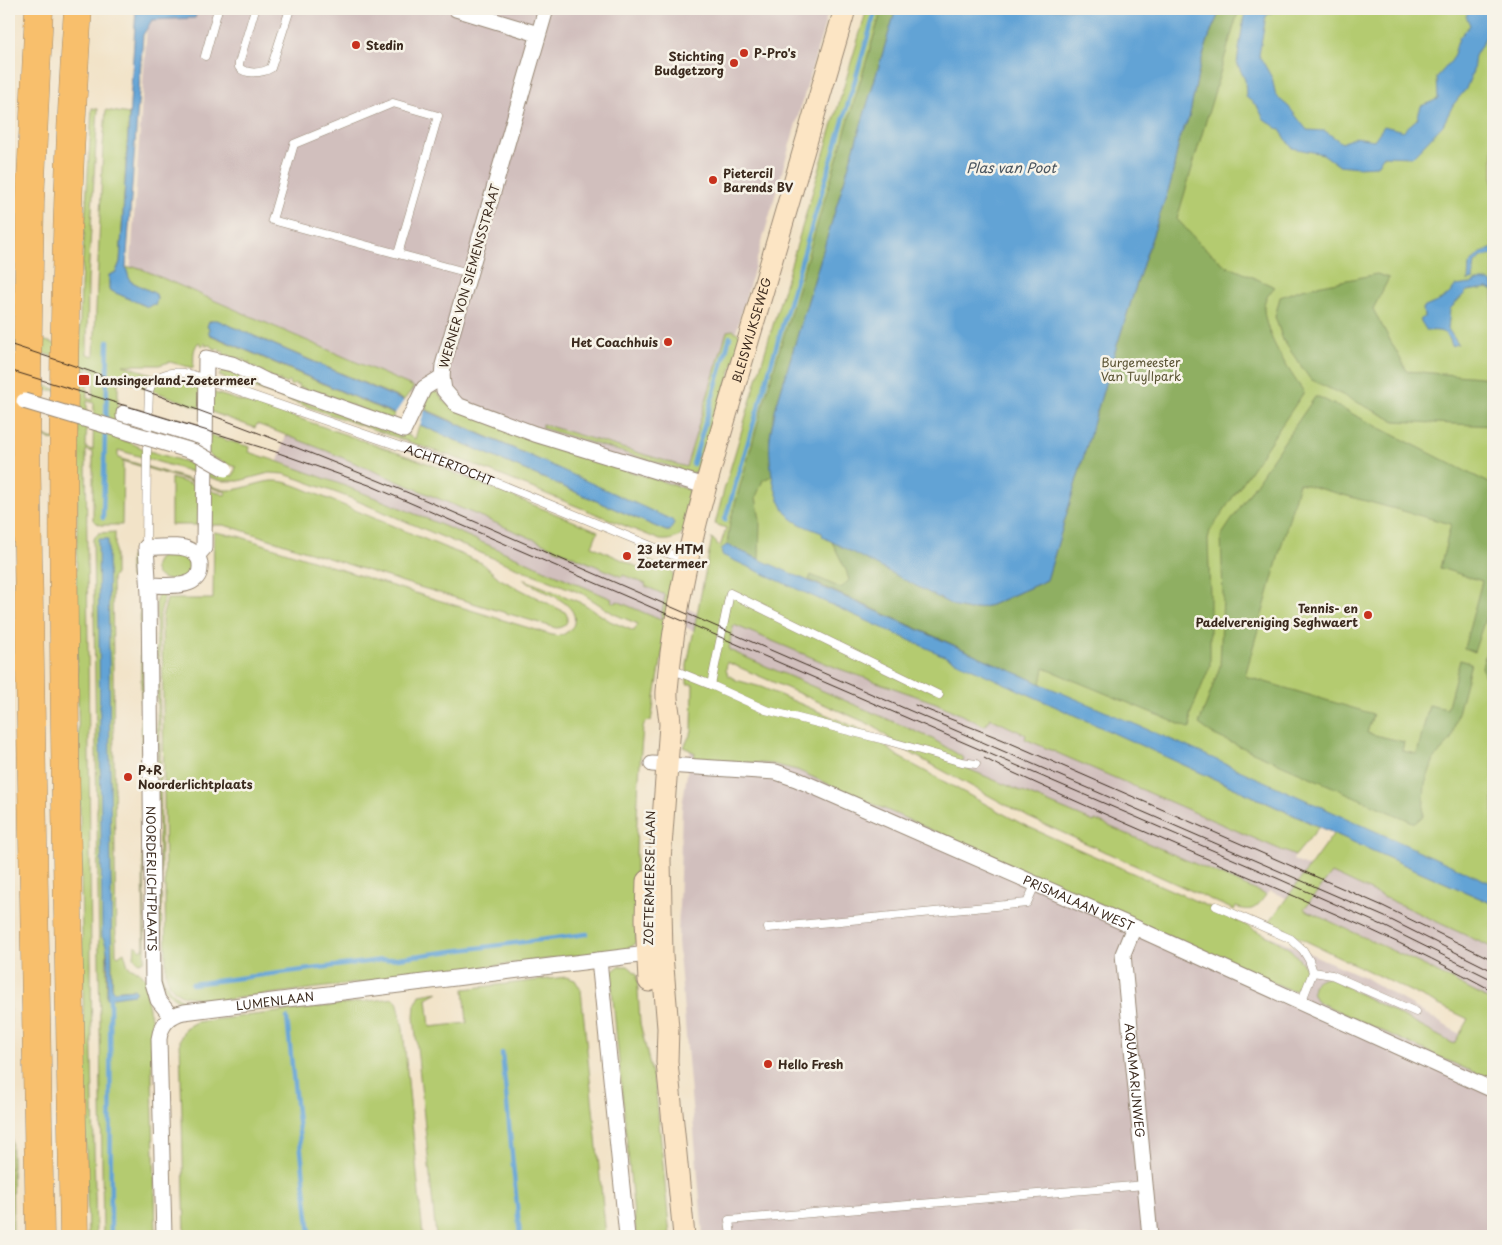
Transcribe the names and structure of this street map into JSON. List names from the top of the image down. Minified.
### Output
{"streets":{"street":["WERNER VON SIEMENSSTRAAT","BLEISWIJKSEWEG","ACHTERTOCHT","NOORDERLICHTPLAATS","ZOETERMEERSE LAAN","PRISMALAAN WEST","LUMENLAAN","AQUAMARIJNWEG"]},"crossings":[["WERNER VON SIEMENSSTRAAT","BLEISWIJKSEWEG"],["WERNER VON SIEMENSSTRAAT","ACHTERTOCHT"],["BLEISWIJKSEWEG","ACHTERTOCHT"],["BLEISWIJKSEWEG","ZOETERMEERSE LAAN"],["ACHTERTOCHT","NOORDERLICHTPLAATS"],["NOORDERLICHTPLAATS","LUMENLAAN"],["ZOETERMEERSE LAAN","PRISMALAAN WEST"],["ZOETERMEERSE LAAN","LUMENLAAN"],["PRISMALAAN WEST","AQUAMARIJNWEG"]],"water":["Plas van Poot"],"parks":["Burgemeester Van Tuyllpark"],"places":{"other":["Stedin","P-Pro's","Stichting Budgetzorg","Pietercil Barends BV","Het Coachhuis","23 kV HTM Zoetermeer","Tennis- en Padelvereniging Seghwaert","P+R Noorderlichtplaats","Hello Fresh"],"transit":["Lansingerland-Zoetermeer"]}}
